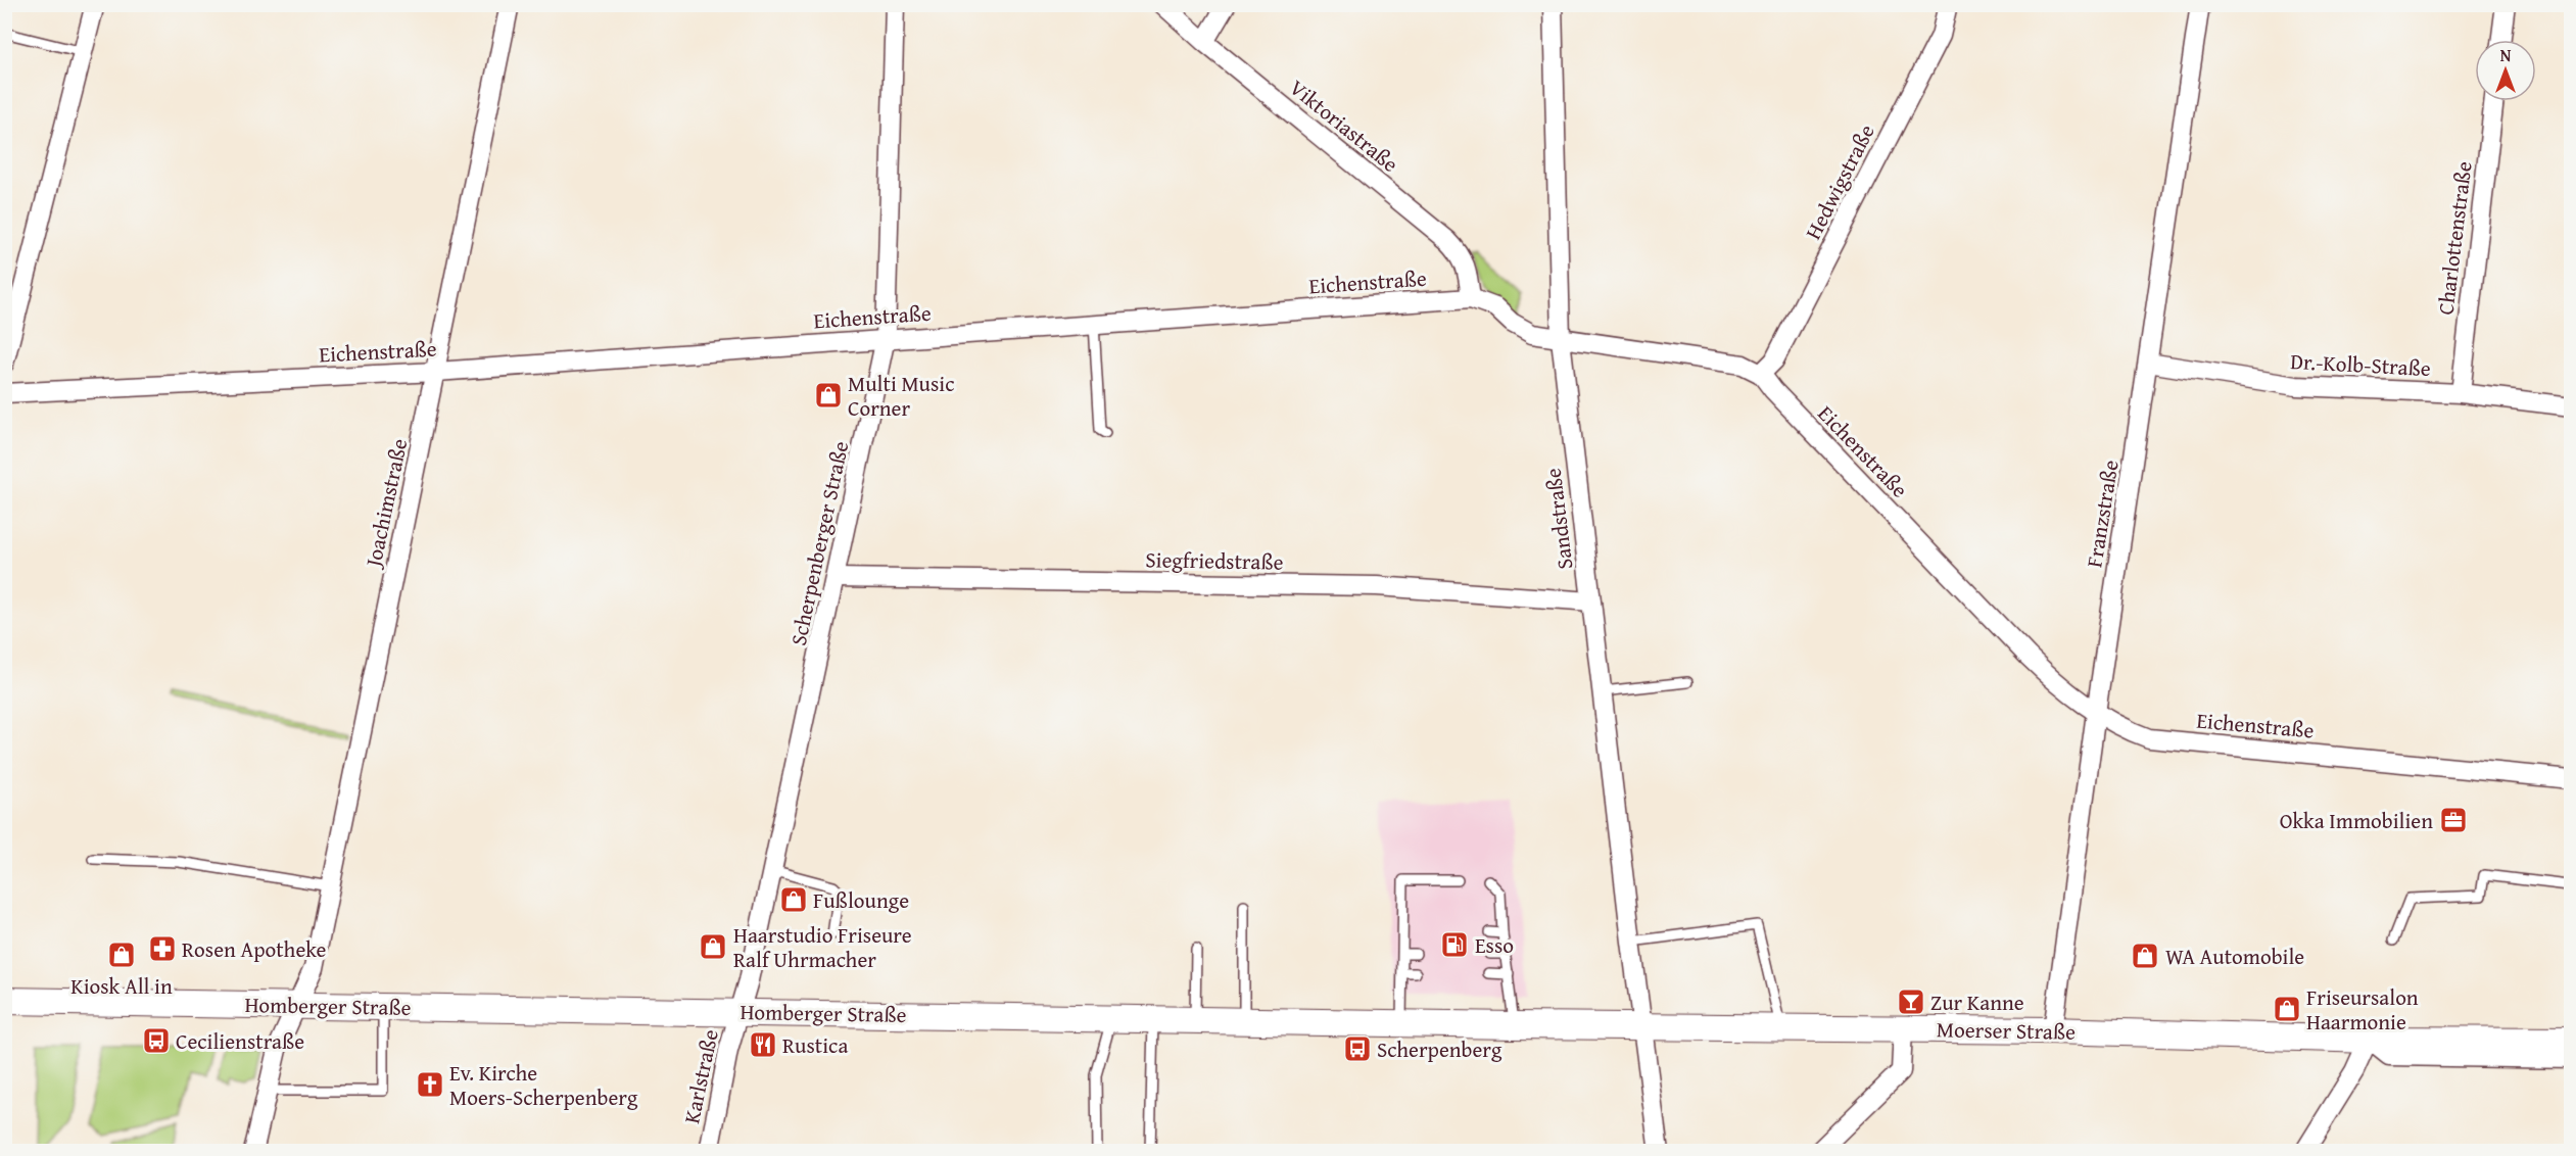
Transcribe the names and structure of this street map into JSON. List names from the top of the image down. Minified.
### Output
{"streets":{"main road":["Homberger Straße","Moerser Straße"],"street":["Viktoriastraße","Hedwigstraße","Charlottenstraße","Eichenstraße","Dr.-Kolb-Straße","Joachimstraße","Franzstraße","Sandstraße","Scherpenberger Straße","Siegfriedstraße","Karlstraße"]},"crossings":[["Viktoriastraße","Eichenstraße"],["Hedwigstraße","Eichenstraße"],["Charlottenstraße","Dr.-Kolb-Straße"],["Eichenstraße","Joachimstraße"],["Eichenstraße","Franzstraße"],["Eichenstraße","Sandstraße"],["Eichenstraße","Scherpenberger Straße"],["Dr.-Kolb-Straße","Franzstraße"],["Joachimstraße","Homberger Straße"],["Franzstraße","Moerser Straße"],["Sandstraße","Siegfriedstraße"],["Sandstraße","Homberger Straße"],["Sandstraße","Moerser Straße"],["Scherpenberger Straße","Siegfriedstraße"],["Scherpenberger Straße","Homberger Straße"],["Scherpenberger Straße","Karlstraße"],["Homberger Straße","Moerser Straße"],["Homberger Straße","Karlstraße"]],"places":{"shop":["Multi Music Corner","Fußlounge","Haarstudio Friseure Ralf Uhrmacher","Kiosk All in","WA Automobile","Friseursalon Haarmonie"],"office":["Okka Immobilien"],"fuel station":["Esso"],"pharmacy":["Rosen Apotheke"],"bar":["Zur Kanne"],"bus stop":["Cecilienstraße","Scherpenberg"],"restaurant":["Rustica"],"church":["Ev. Kirche Moers-Scherpenberg"]},"north":"top"}
